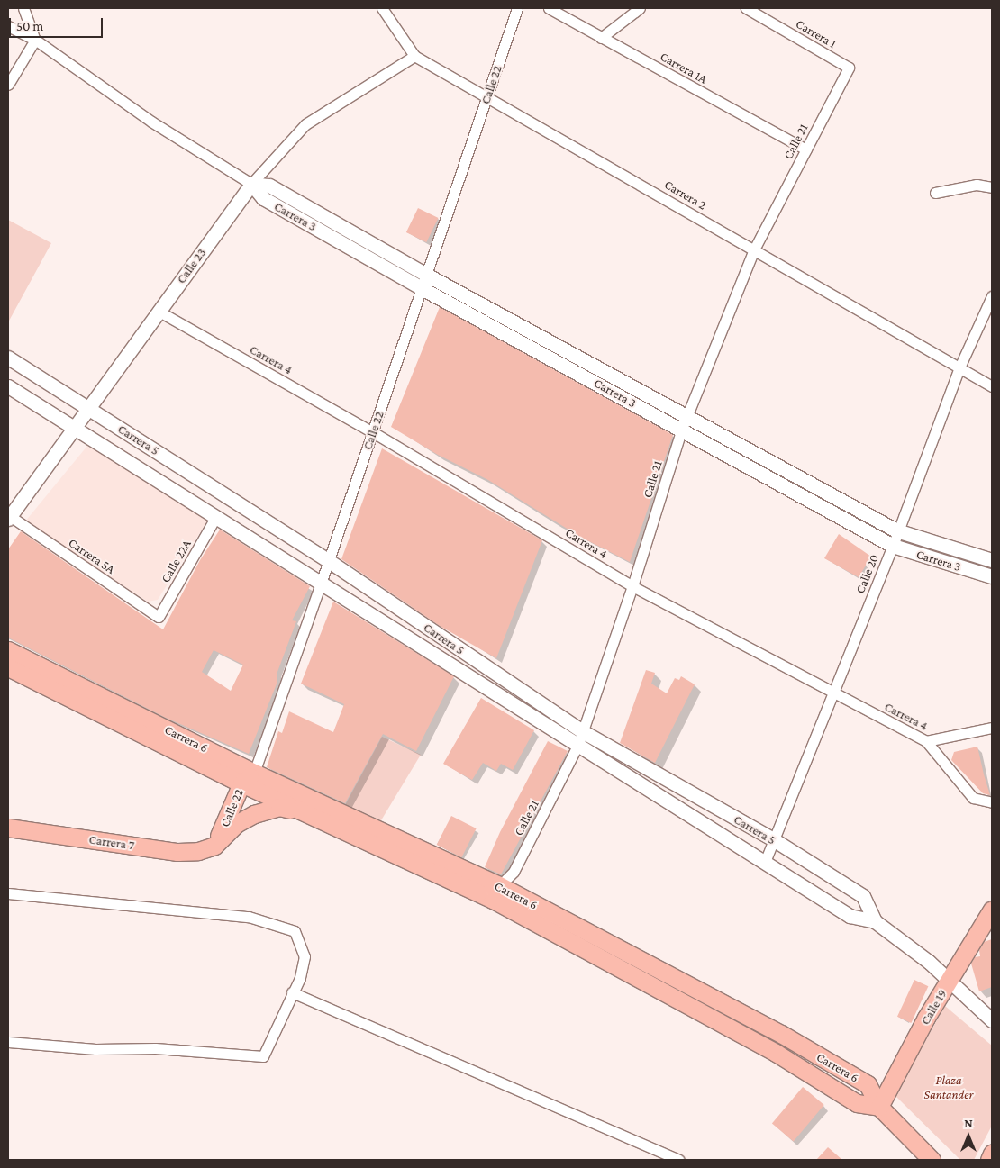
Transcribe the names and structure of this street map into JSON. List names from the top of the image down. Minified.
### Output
{"streets":{"main road":["Calle 22","Carrera 6","Carrera 7","Calle 19"],"street":["Carrera 1","Carrera 1A","Calle 21","Carrera 2","Carrera 3","Calle 23","Carrera 4","Carrera 5","Carrera 5A","Calle 22A","Calle 20"]},"crossings":[["Carrera 1","Calle 21"],["Carrera 1A","Calle 21"],["Calle 22","Carrera 2"],["Calle 22","Carrera 3"],["Calle 22","Carrera 4"],["Calle 22","Carrera 5"],["Calle 22","Carrera 6"],["Calle 22","Carrera 7"],["Calle 21","Carrera 2"],["Calle 21","Carrera 3"],["Calle 21","Carrera 4"],["Calle 21","Carrera 5"],["Calle 21","Carrera 6"],["Carrera 2","Calle 23"],["Carrera 2","Calle 20"],["Carrera 3","Calle 23"],["Carrera 3","Calle 20"],["Calle 23","Carrera 4"],["Calle 23","Carrera 5"],["Calle 23","Carrera 5A"],["Carrera 4","Calle 20"],["Carrera 5","Calle 22A"],["Carrera 5","Calle 20"],["Carrera 5","Calle 19"],["Carrera 5A","Calle 22A"],["Carrera 6","Calle 19"]],"parks":["Plaza Santander"],"scale_bar":"50 m","north":"top"}
